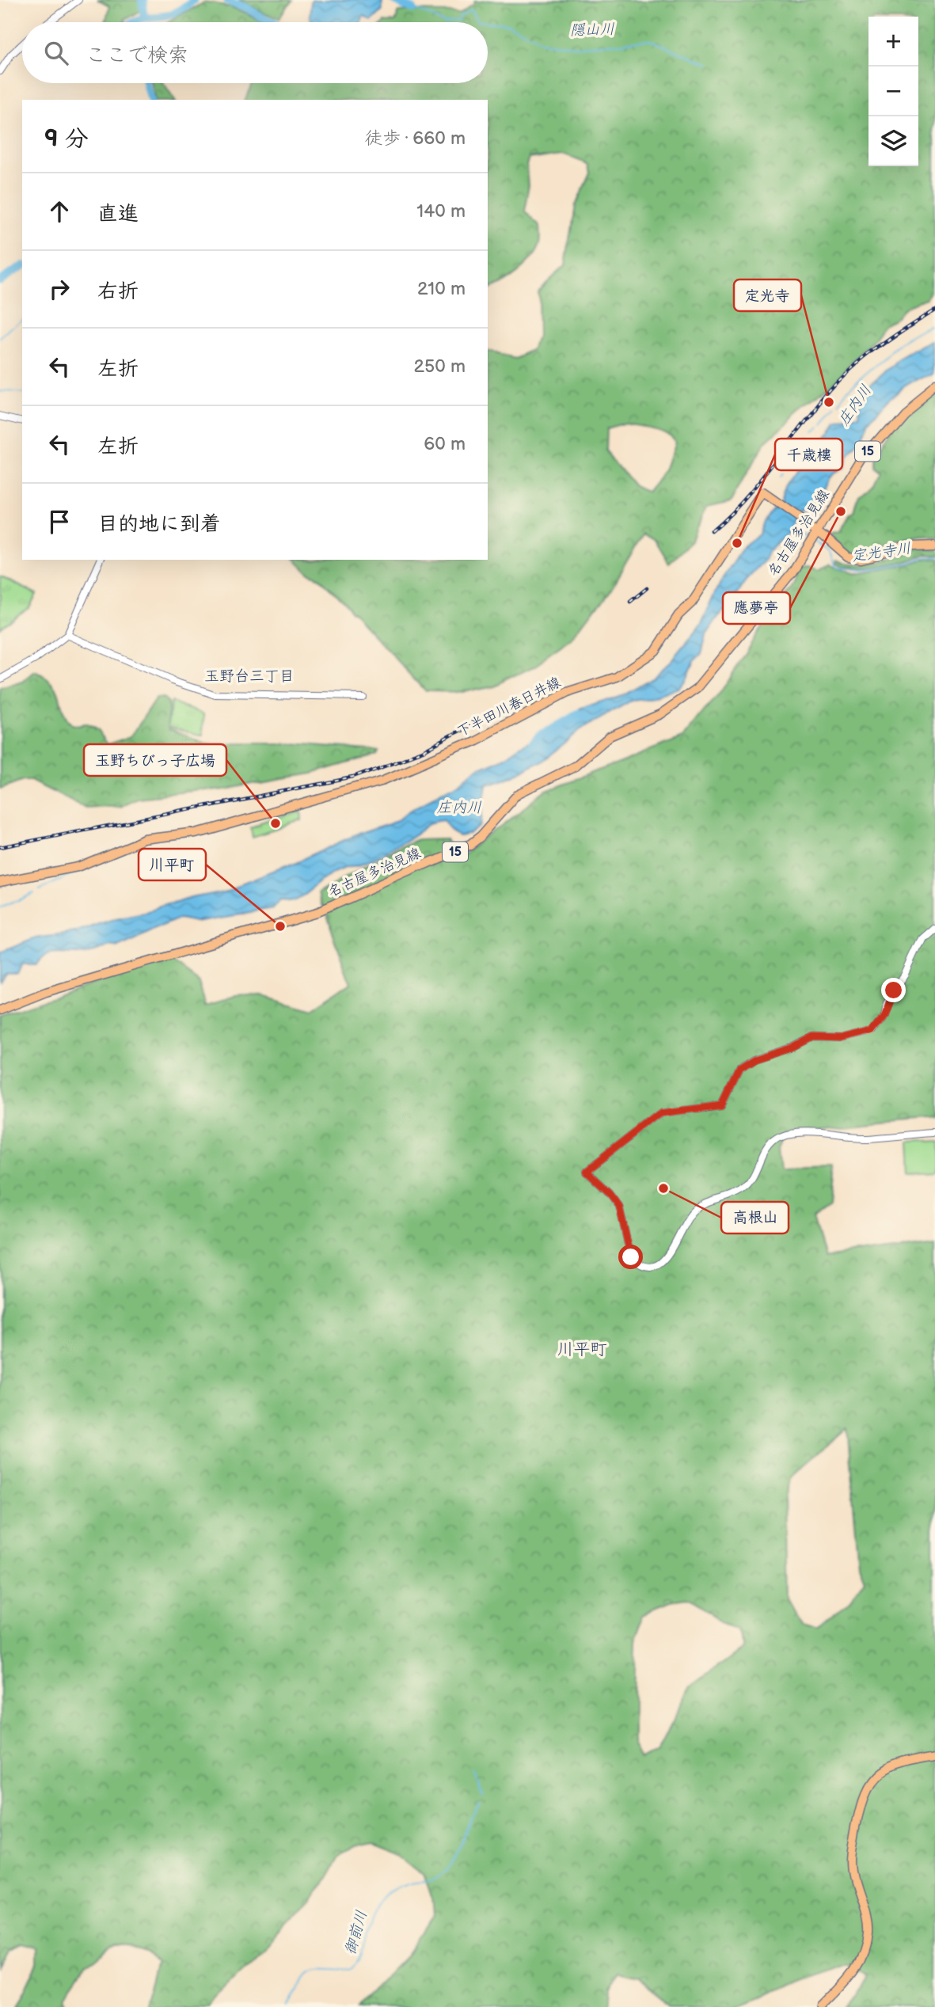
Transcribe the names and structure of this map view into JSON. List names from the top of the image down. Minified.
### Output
{"streets":{"main road":["15","名古屋多治見線","下半田川春日井線"]},"crossings":[["名古屋多治見線","下半田川春日井線"]],"districts":["玉野台三丁目","川平町"],"water":["隠山川","庄内川","定光寺川","御前川"],"places":["定光寺","應夢亭","千歳樓","玉野ちびっ子広場","川平町","高根山"],"page":{"map_buttons":["+","−"],"search":"ここで検索","heading":["9 分","徒歩 · 660 m"],"list":[["直進","140 m"],["右折","210 m"],["左折","250 m"],["左折","60 m"],"目的地に到着"]}}
